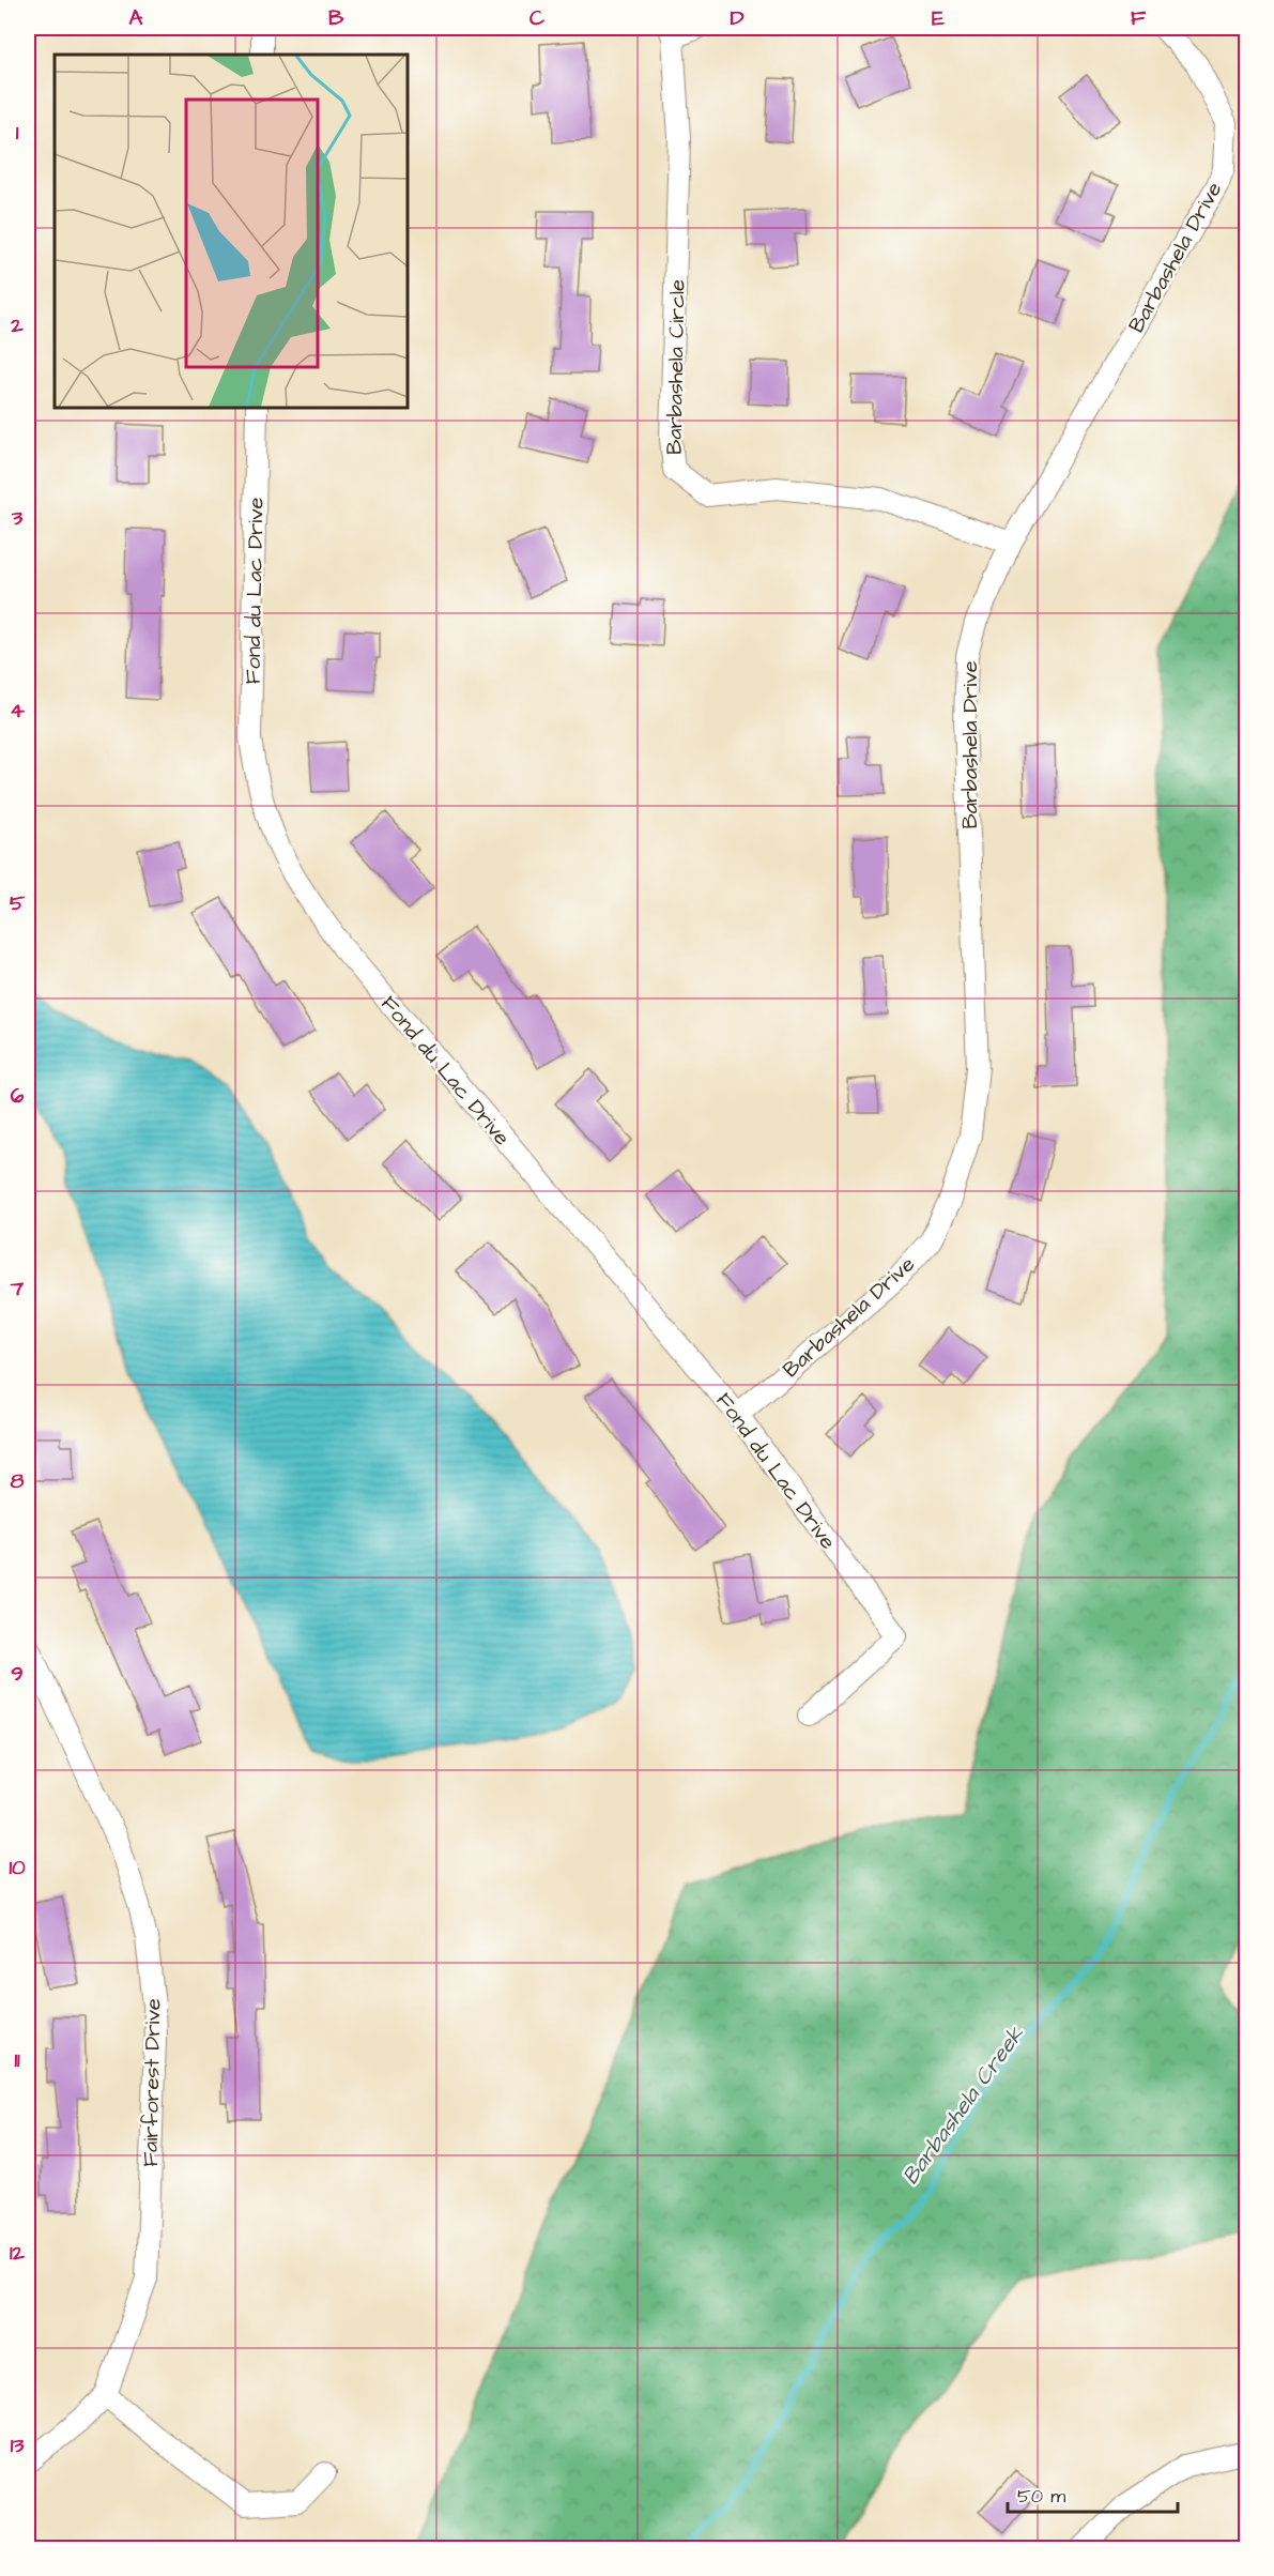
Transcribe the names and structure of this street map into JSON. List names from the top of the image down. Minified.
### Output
{"streets":{"street":["Barbashela Drive","Barbashela Circle","Fond du Lac Drive","Fairforest Drive"]},"crossings":[["Barbashela Drive","Barbashela Circle"],["Barbashela Drive","Fond du Lac Drive"]],"water":["Barbashela Creek"],"scale_bar":"50 m","grid":{"columns":["A","B","C","D","E","F"],"rows":["1","2","3","4","5","6","7","8","9","10","11","12","13"]}}
